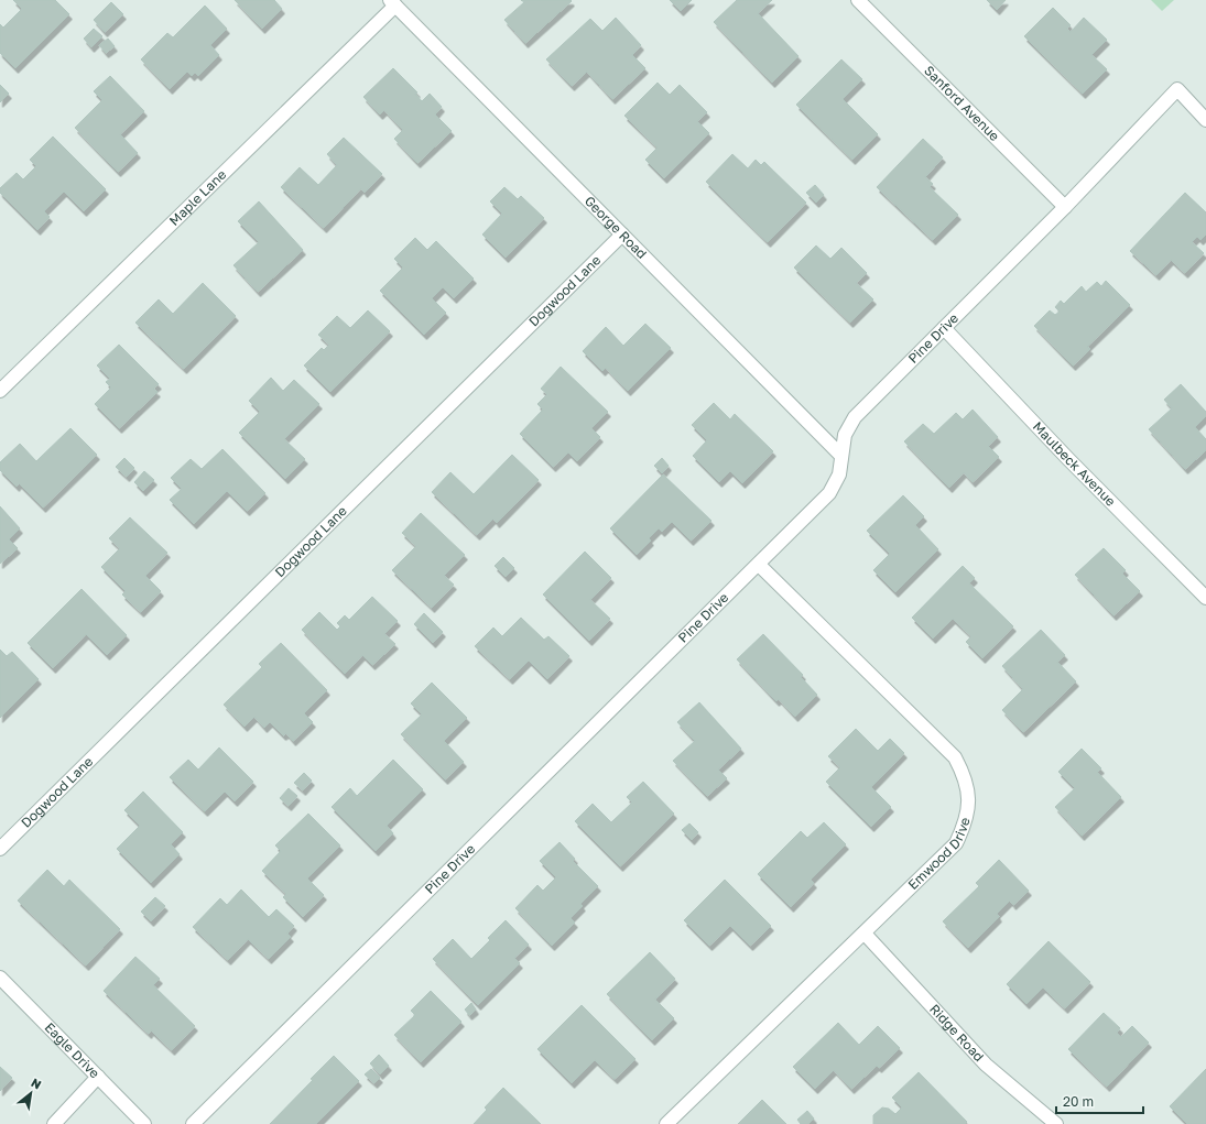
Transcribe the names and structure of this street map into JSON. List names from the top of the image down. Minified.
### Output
{"streets":{"street":["Sanford Avenue","Maple Lane","George Road","Dogwood Lane","Pine Drive","Maulbeck Avenue","Emwood Drive","Ridge Road","Eagle Drive"]},"crossings":[["Sanford Avenue","Pine Drive"],["Maple Lane","George Road"],["George Road","Dogwood Lane"],["George Road","Pine Drive"],["Pine Drive","Maulbeck Avenue"],["Pine Drive","Emwood Drive"],["Emwood Drive","Ridge Road"]],"scale_bar":"20 m","north":"top right"}
